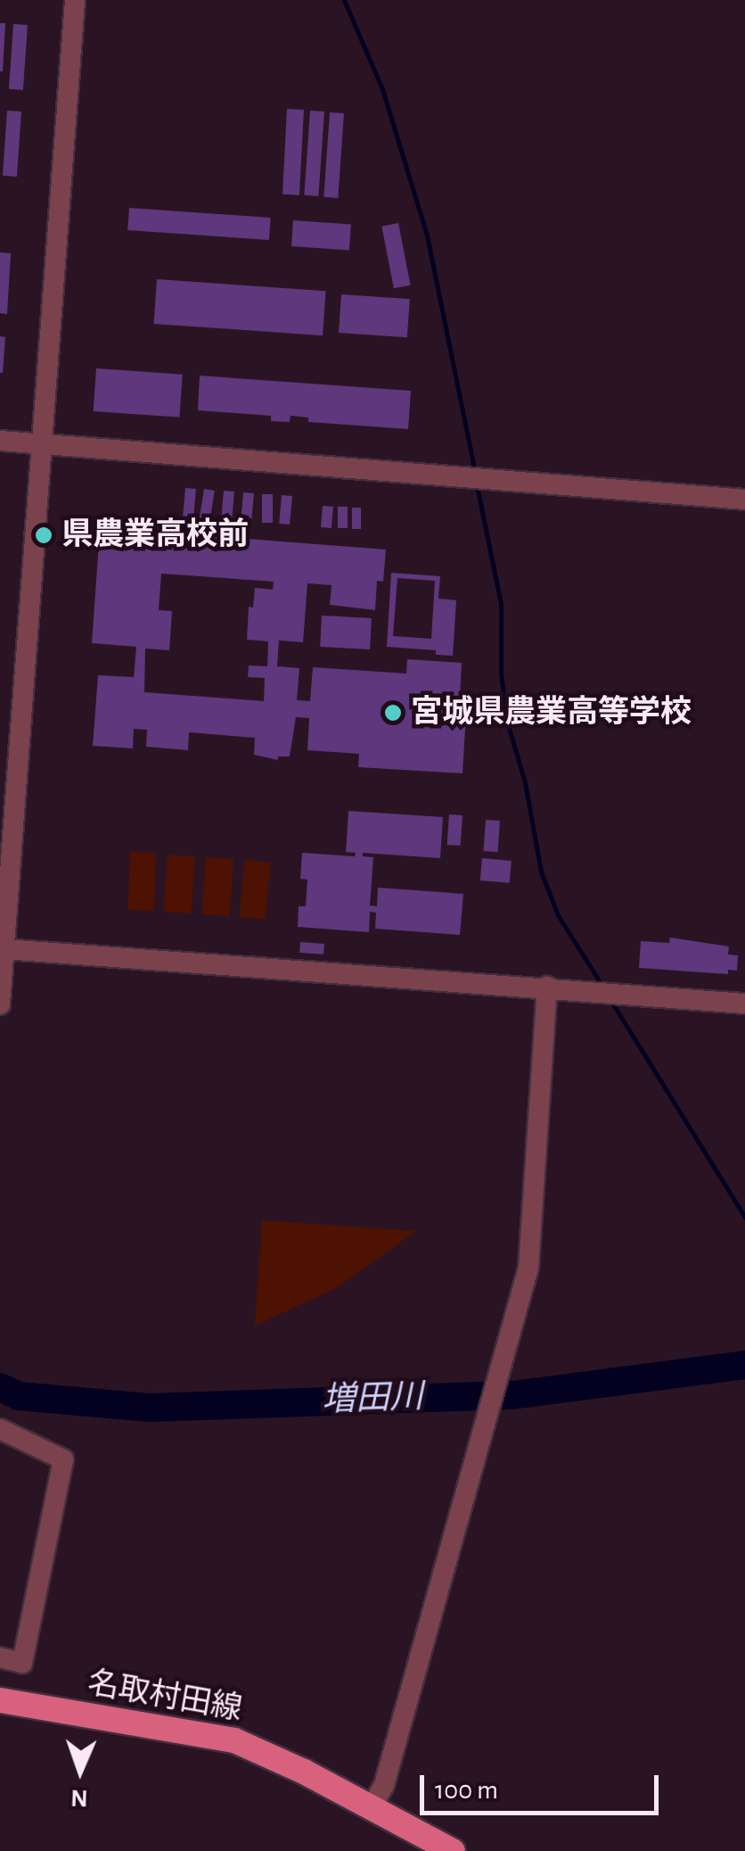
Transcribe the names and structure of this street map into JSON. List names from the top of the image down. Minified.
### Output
{"streets":{"main road":["名取村田線"]},"water":["増田川"],"places":["県農業高校前","宮城県農業高等学校"],"scale_bar":"100 m","north":"bottom"}
